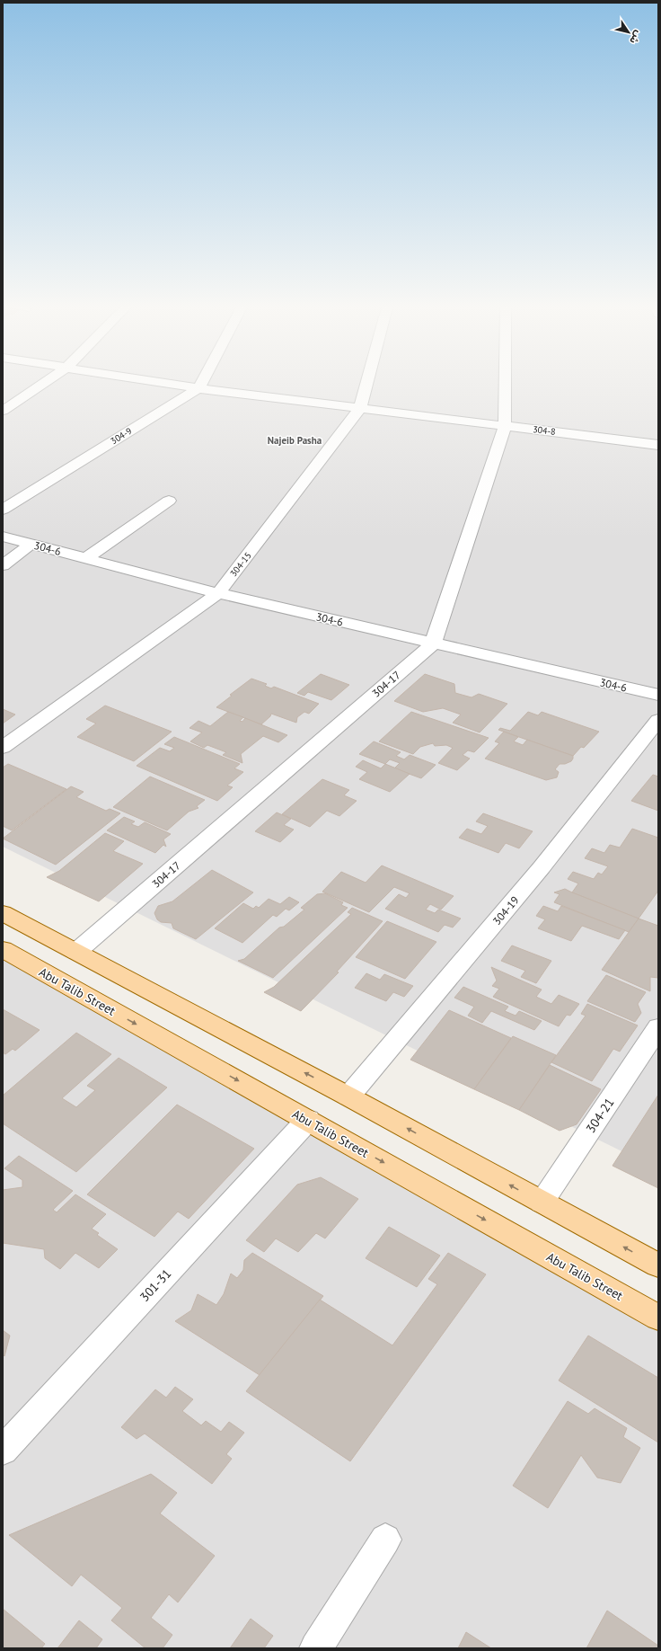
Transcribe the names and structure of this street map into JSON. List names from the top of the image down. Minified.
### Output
{"streets":{"main road":["Abu Talib Street"],"street":["304-8","304-9","304-6","304-15","304-17","304-19","304-21","301-31"]},"crossings":[["304-8","304-9"],["304-8","304-15"],["304-6","304-15"],["304-6","304-17"],["Abu Talib Street","301-31"]],"districts":["Najeib Pasha"],"north":"bottom right"}
